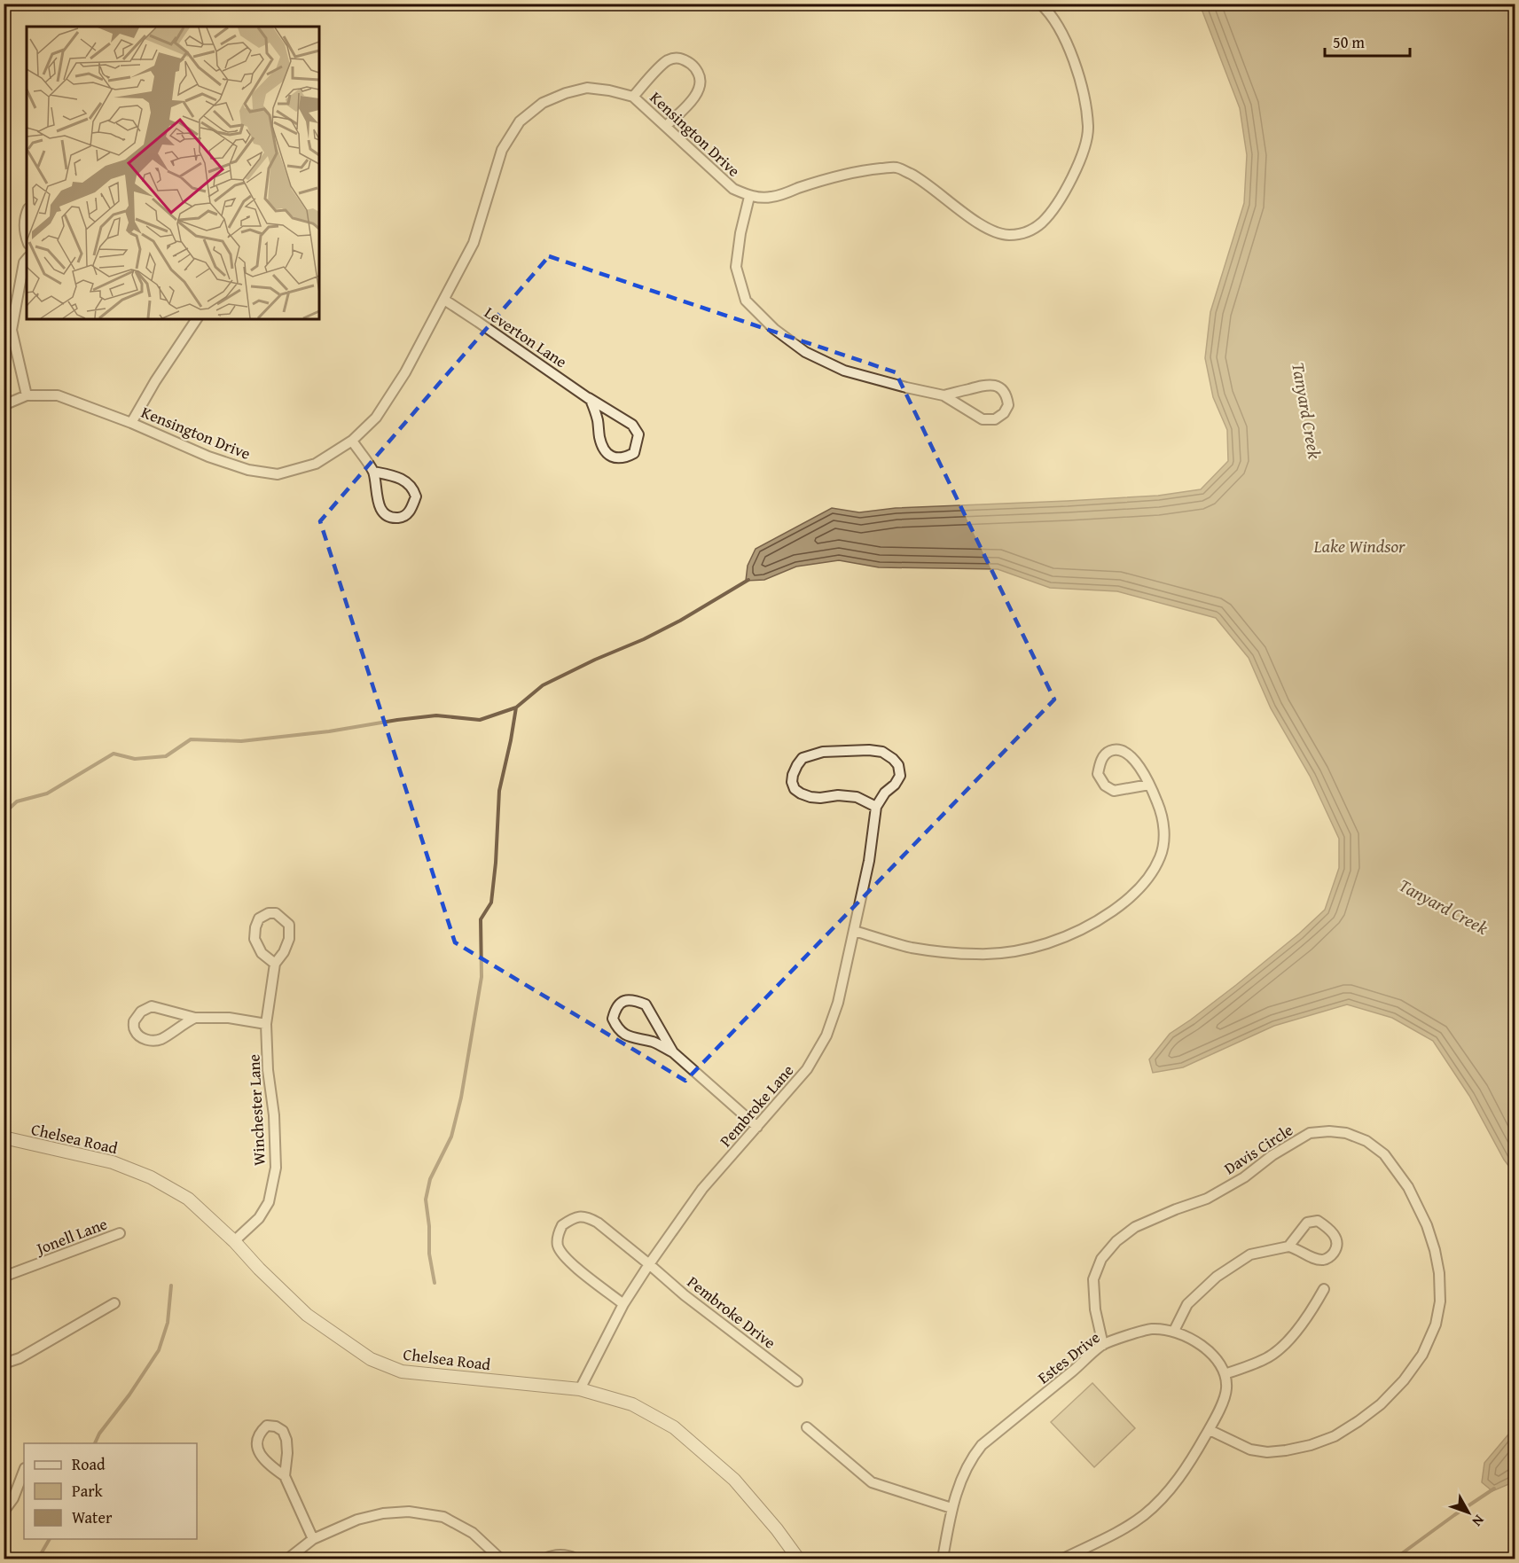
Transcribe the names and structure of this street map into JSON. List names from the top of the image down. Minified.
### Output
{"streets":{"street":["Kensington Drive","Leverton Lane","Pembroke Lane","Winchester Lane","Chelsea Road","Davis Circle","Jonell Lane","Pembroke Drive","Estes Drive"]},"crossings":[["Kensington Drive","Leverton Lane"],["Pembroke Lane","Chelsea Road"],["Pembroke Lane","Pembroke Drive"],["Winchester Lane","Chelsea Road"],["Davis Circle","Estes Drive"]],"water":["Tanyard Creek","Lake Windsor"],"legend":["Road","Park","Water"],"scale_bar":"50 m","north":"bottom right"}
